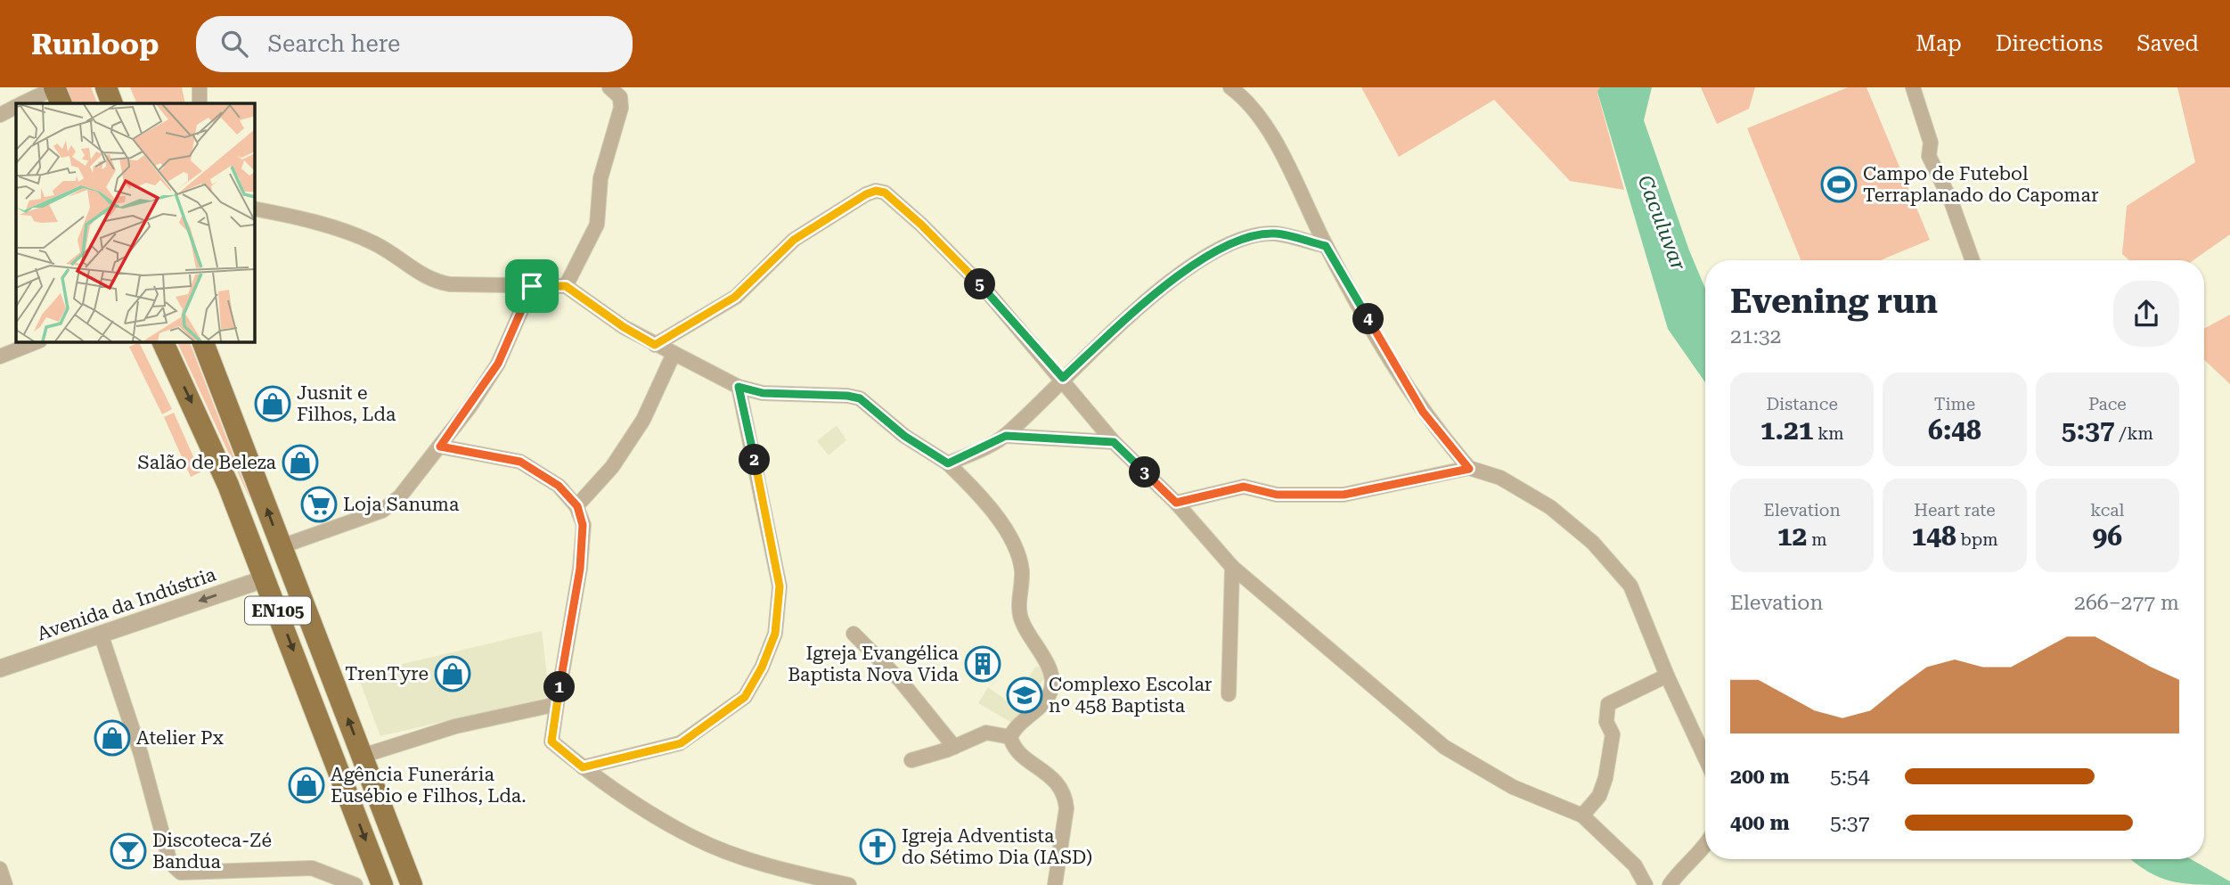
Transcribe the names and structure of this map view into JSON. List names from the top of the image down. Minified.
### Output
{"streets":{"main road":["EN105"],"street":["Avenida da Indústria"]},"crossings":[["Avenida da Indústria","EN105"]],"one_way":["Avenida da Indústria"],"water":["Caculuvar"],"places":{"sports":["Campo de Futebol Terraplanado do Capomar"],"shop":["Jusnit e Filhos, Lda","Salão de Beleza","TrenTyre","Atelier Px","Agência Funerária Eusébio e Filhos, Lda."],"supermarket":["Loja Sanuma"],"building":["Igreja Evangélica Baptista Nova Vida"],"school or university":["Complexo Escolar nº 458 Baptista"],"church":["Igreja Adventista do Sétimo Dia (IASD)"],"bar":["Discoteca-Zé Bandua"]},"page":{"header":"Runloop","search":"Search here","nav":["Map","Directions","Saved"],"heading":["Evening run","21:32"],"pins":["5","4","2","3","1"],"stats":[["Distance","1.21 km"],["Time","6:48"],["Pace","5:37 /km"],["Elevation","12 m"],["Heart rate","148 bpm"],["kcal","96"]],"chart":["Elevation","266–277 m"],"list":[{"name":"200 m","note":"5:54"},{"name":"400 m","note":"5:37"}]}}
